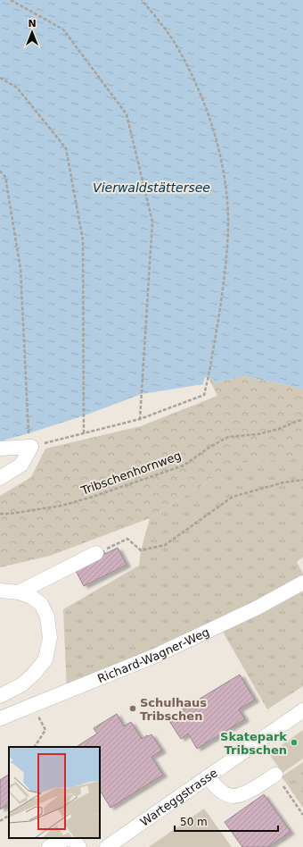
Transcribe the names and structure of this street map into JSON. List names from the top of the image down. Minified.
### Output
{"streets":{"street":["Richard-Wagner-Weg","Warteggstrasse"],"path":["Tribschenhornweg"]},"water":["Vierwaldstättersee"],"places":["Schulhaus Tribschen","Skatepark Tribschen"],"scale_bar":"50 m","north":"top"}
